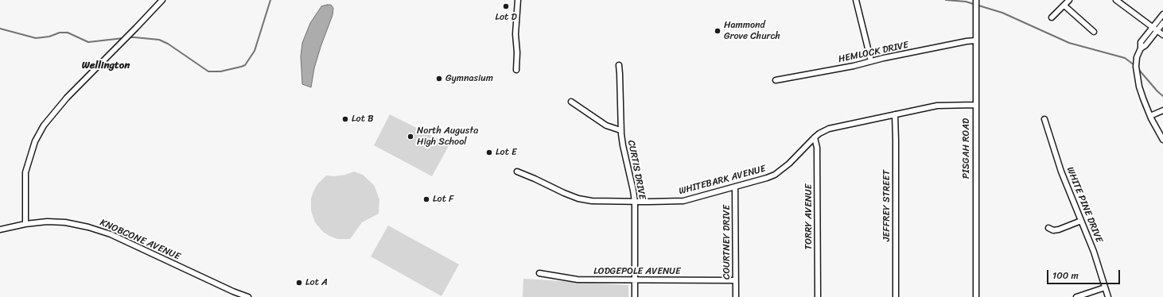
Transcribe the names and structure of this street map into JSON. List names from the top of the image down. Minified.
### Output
{"streets":{"street":["HEMLOCK DRIVE","PISGAH ROAD","CURTIS DRIVE","WHITEBARK AVENUE","WHITE PINE DRIVE","JEFFREY STREET","TORRY AVENUE","KNOBCONE AVENUE","COURTNEY DRIVE","LODGEPOLE AVENUE"]},"crossings":[["HEMLOCK DRIVE","PISGAH ROAD"],["PISGAH ROAD","WHITEBARK AVENUE"],["CURTIS DRIVE","WHITEBARK AVENUE"],["CURTIS DRIVE","LODGEPOLE AVENUE"],["WHITEBARK AVENUE","JEFFREY STREET"],["WHITEBARK AVENUE","TORRY AVENUE"],["WHITEBARK AVENUE","COURTNEY DRIVE"],["COURTNEY DRIVE","LODGEPOLE AVENUE"]],"districts":["Wellington"],"places":["Lot D","Hammond Grove Church","Gymnasium","Lot B","North Augusta High School","Lot E","Lot F","Lot A"],"scale_bar":"100 m"}
